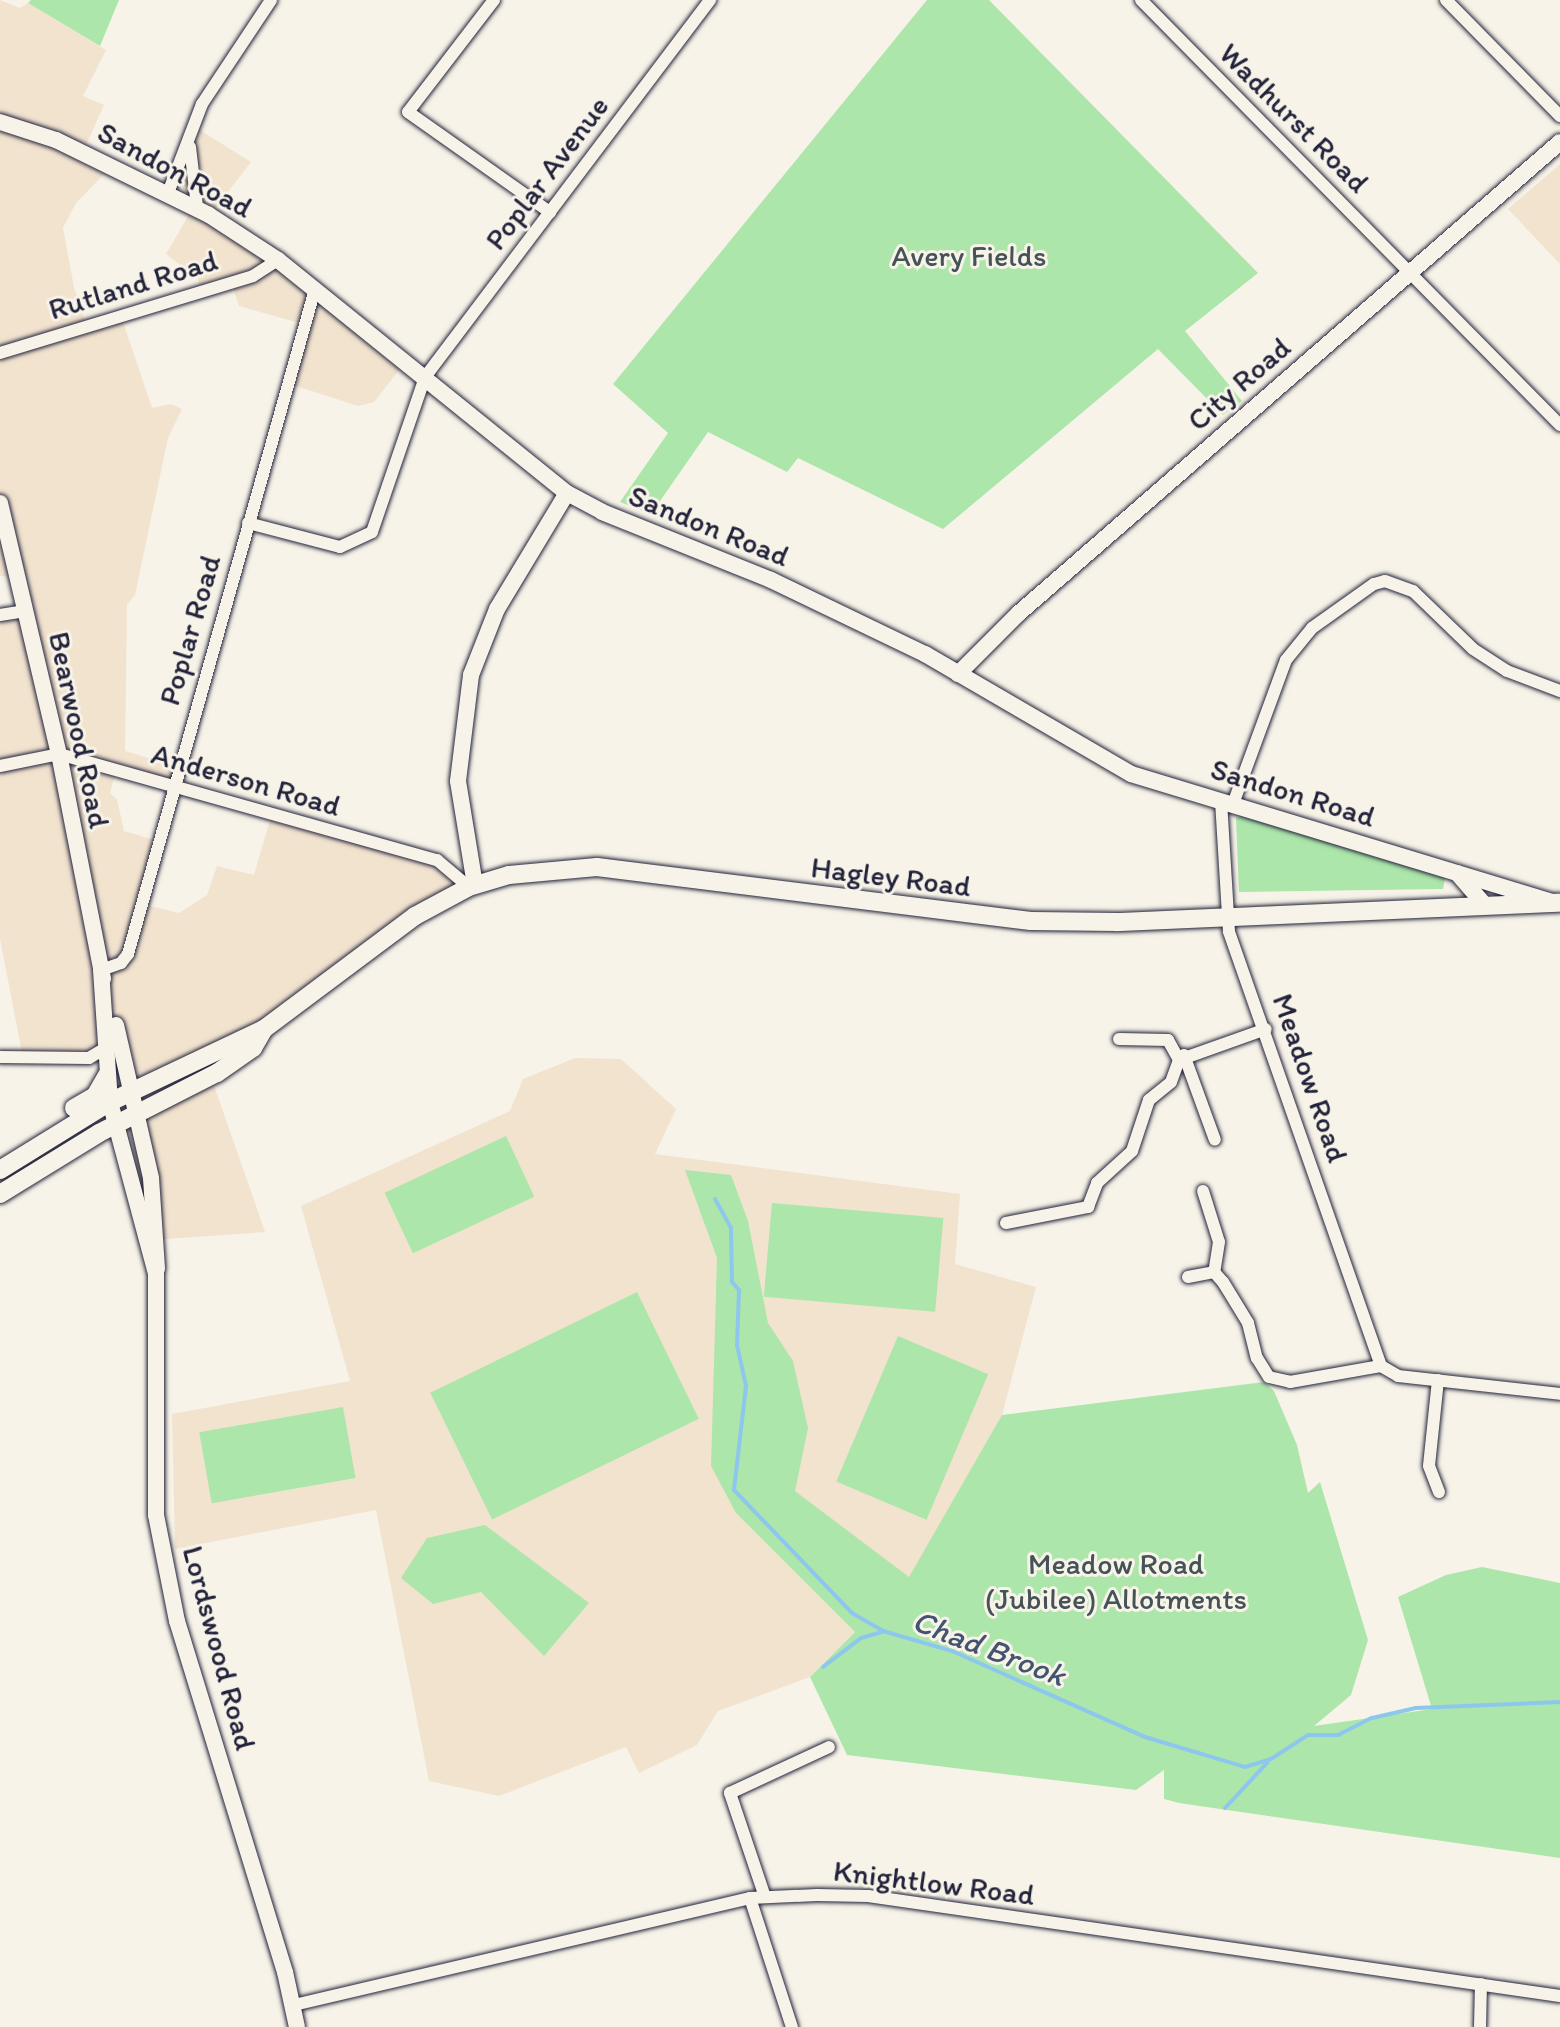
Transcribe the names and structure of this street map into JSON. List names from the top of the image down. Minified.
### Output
{"streets":{"highway":["Hagley Road"],"main road":["Sandon Road","City Road","Bearwood Road","Lordswood Road"],"street":["Wadhurst Road","Poplar Avenue","Rutland Road","Poplar Road","Anderson Road","Meadow Road","Knightlow Road"]},"crossings":[["Wadhurst Road","City Road"],["Sandon Road","Poplar Avenue"],["Sandon Road","Rutland Road"],["Sandon Road","City Road"],["Sandon Road","Poplar Road"],["Sandon Road","Hagley Road"],["Sandon Road","Meadow Road"],["Poplar Avenue","Poplar Road"],["Poplar Road","Bearwood Road"],["Poplar Road","Anderson Road"],["Bearwood Road","Anderson Road"],["Bearwood Road","Hagley Road"],["Bearwood Road","Lordswood Road"],["Anderson Road","Hagley Road"],["Hagley Road","Meadow Road"],["Hagley Road","Lordswood Road"],["Lordswood Road","Knightlow Road"]],"water":["Chad Brook"],"parks":["Avery Fields","Meadow Road (Jubilee) Allotments"]}
